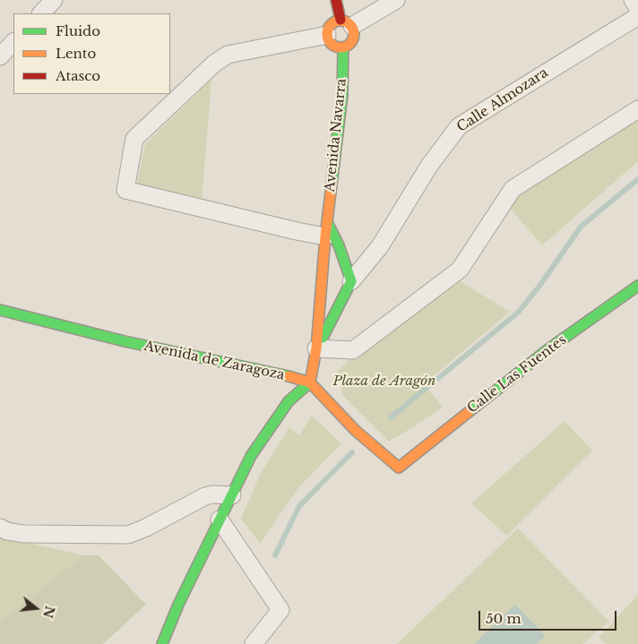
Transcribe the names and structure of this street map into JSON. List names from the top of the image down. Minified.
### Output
{"streets":{"street":["Calle Almozara","Avenida Navarra","Avenida de Zaragoza","Calle Las Fuentes"]},"crossings":[["Calle Almozara","Avenida Navarra"],["Avenida Navarra","Avenida de Zaragoza"],["Avenida Navarra","Calle Las Fuentes"],["Avenida de Zaragoza","Calle Las Fuentes"]],"parks":["Plaza de Aragón"],"legend":["Fluido","Lento","Atasco"],"scale_bar":"50 m","north":"right"}
